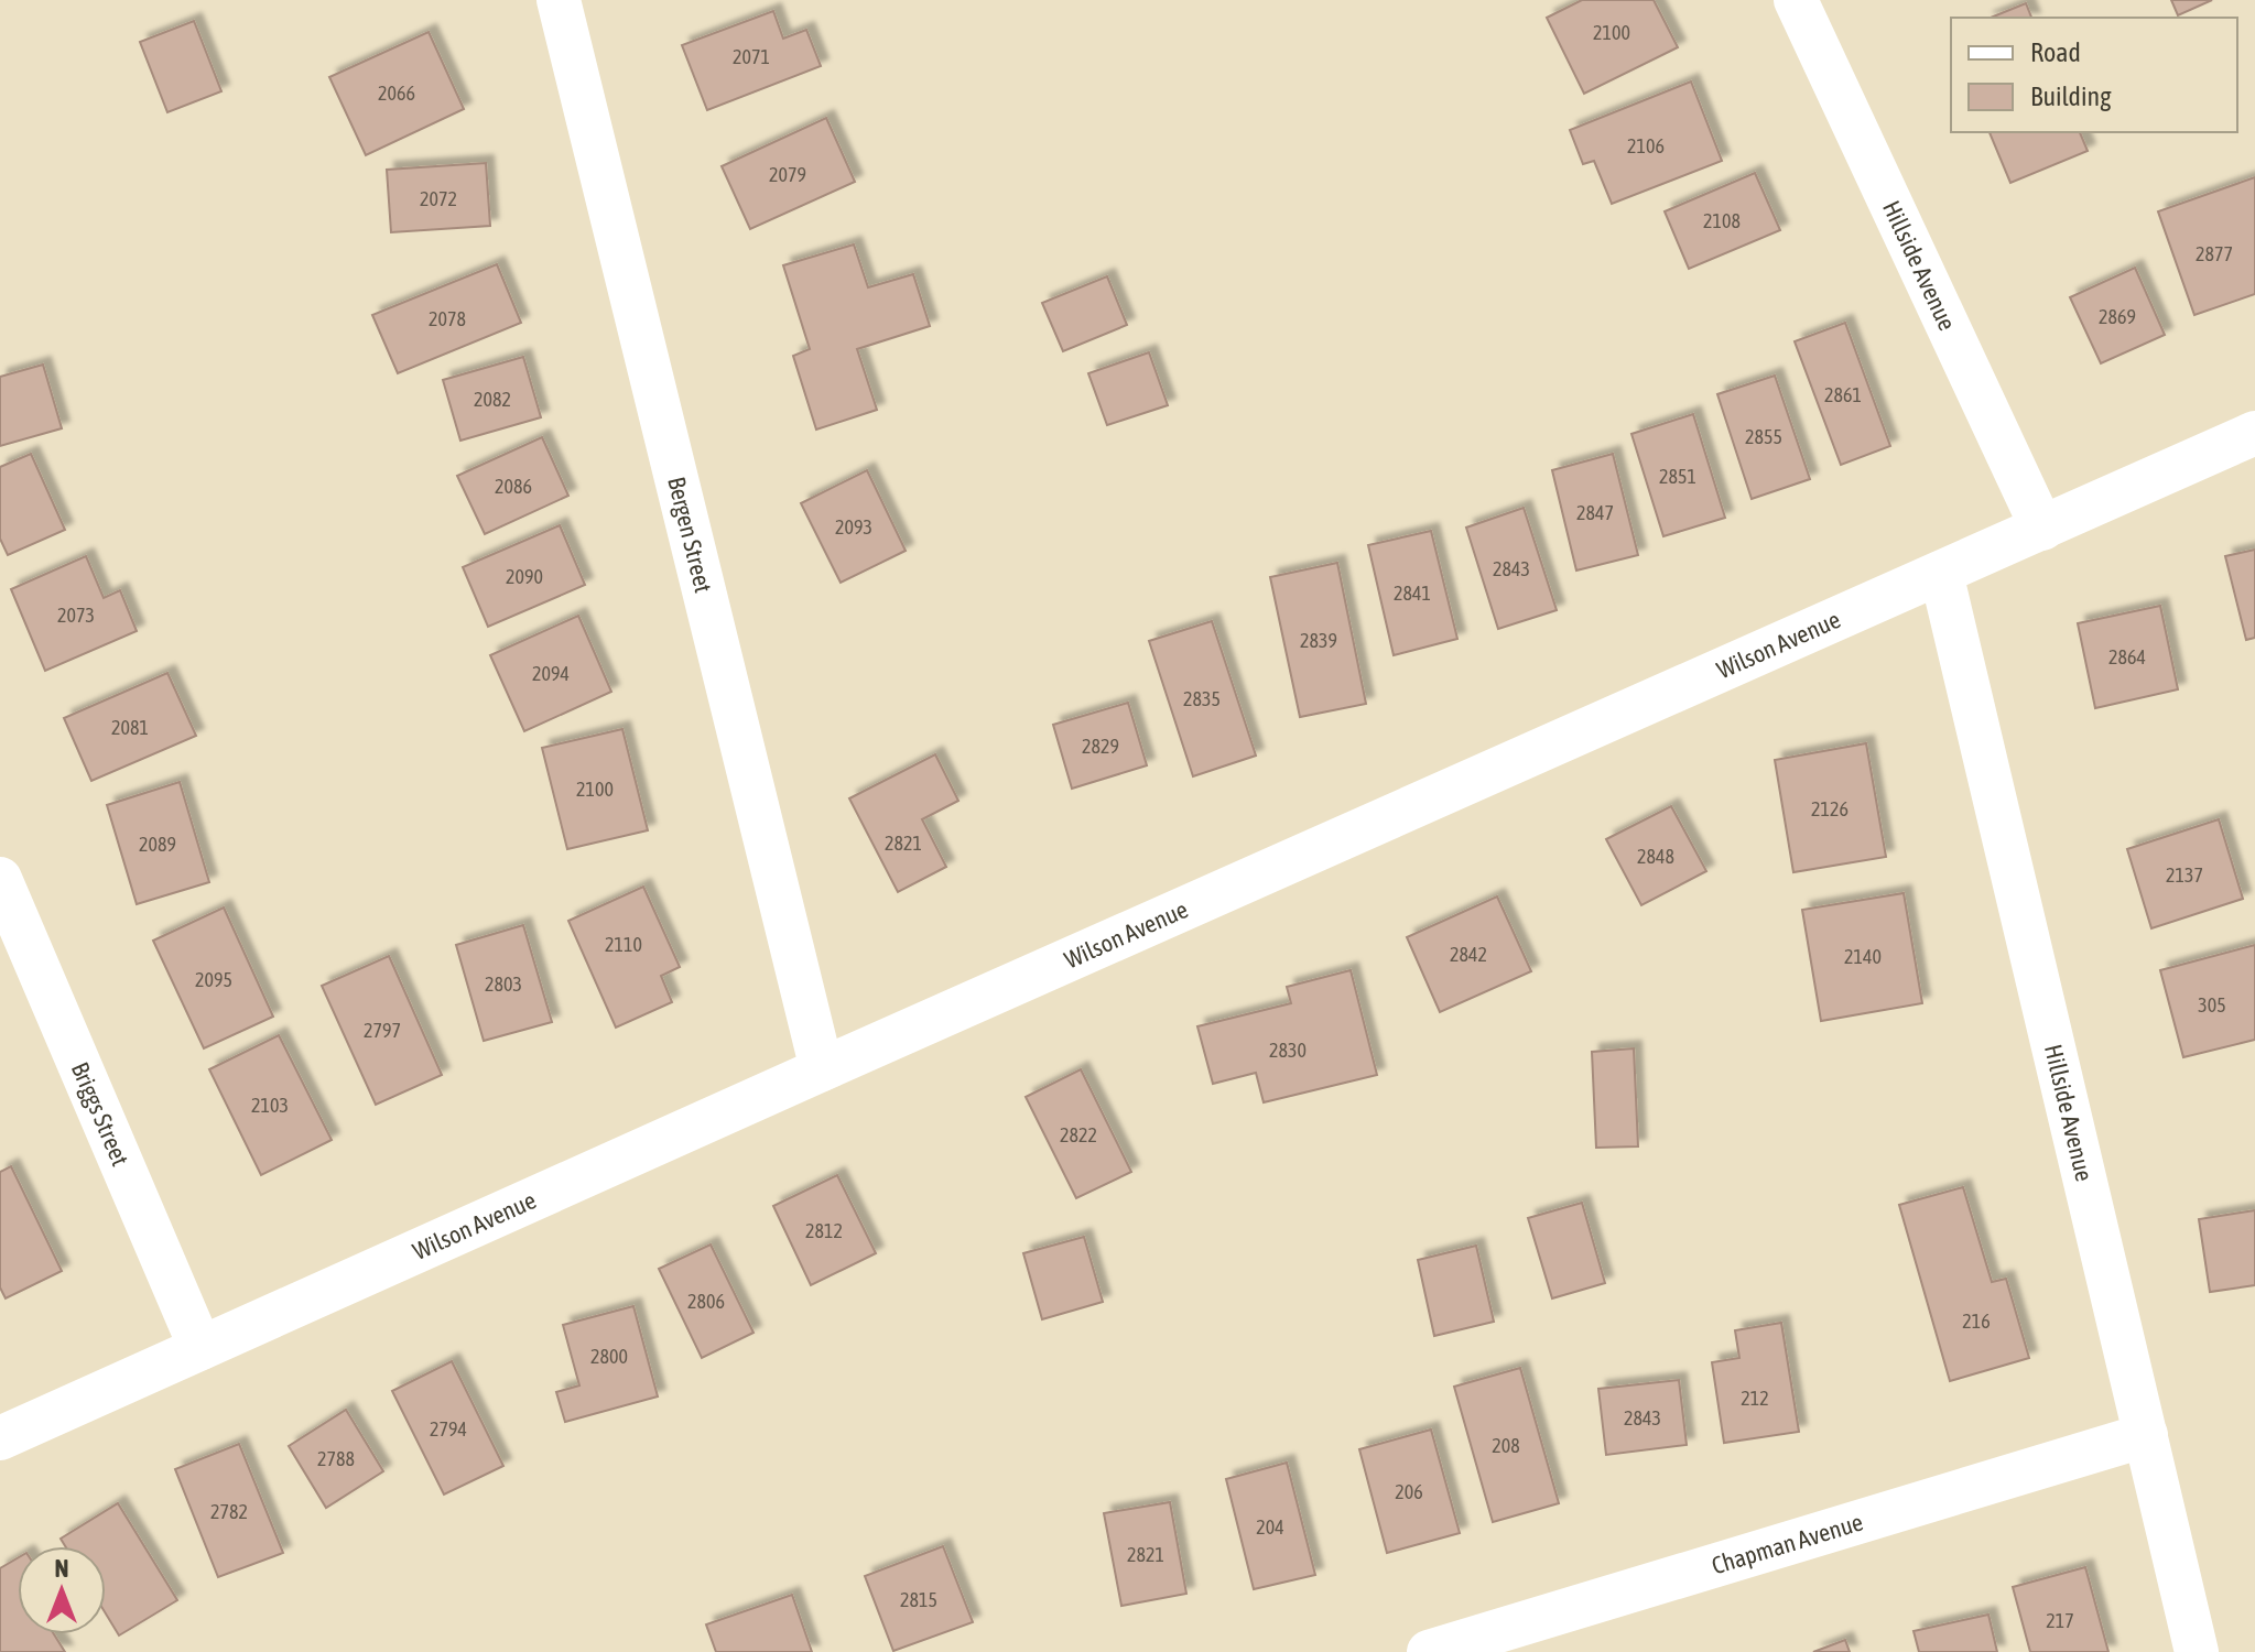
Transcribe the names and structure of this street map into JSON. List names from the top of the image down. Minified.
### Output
{"streets":{"street":["Hillside Avenue","Bergen Street","Wilson Avenue","Briggs Street","Chapman Avenue"]},"crossings":[["Hillside Avenue","Wilson Avenue"],["Hillside Avenue","Chapman Avenue"],["Bergen Street","Wilson Avenue"],["Wilson Avenue","Briggs Street"]],"house_numbers":["2100","2071","2066","2106","2079","2072","2108","2877","2869","2078","2861","2082","2855","2851","2086","2847","2093","2843","2090","2841","2073","2839","2864","2094","2835","2081","2829","2100","2126","2821","2089","2848","2137","2110","2842","2140","2095","2803","305","2797","2830","2103","2822","2812","2806","216","2800","212","2843","2794","208","2788","206","2782","204","2821","2815","217"],"legend":["Road","Building"],"north":"top"}
